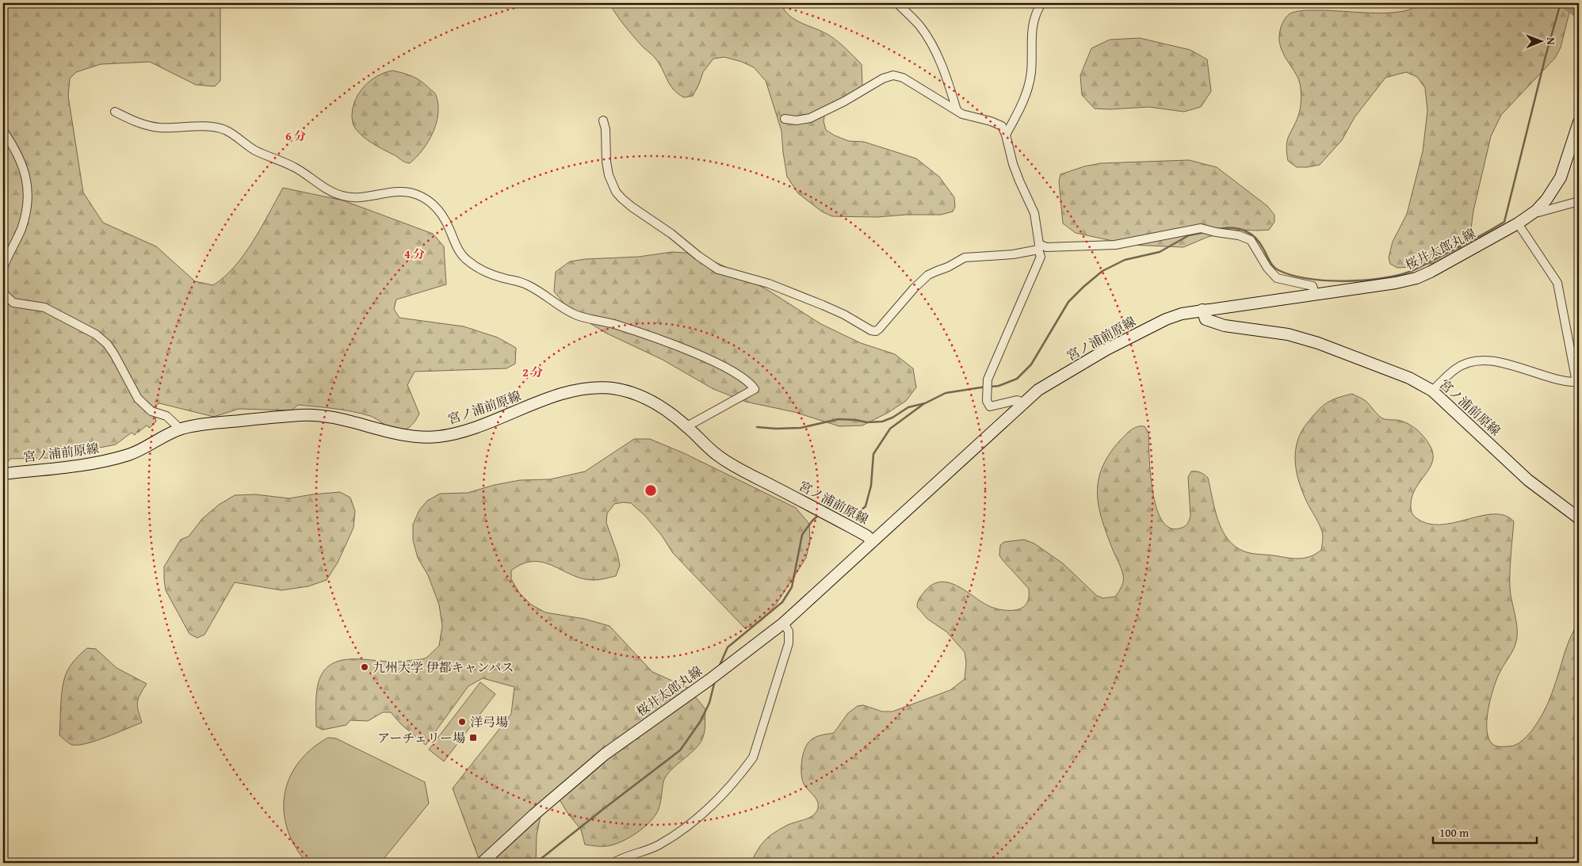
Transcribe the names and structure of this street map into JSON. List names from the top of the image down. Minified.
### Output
{"streets":{"main road":["桜井太郎丸線","宮ノ浦前原線"]},"crossings":[["桜井太郎丸線","宮ノ浦前原線"]],"places":{"other":["九州大学 伊都キャンパス","洋弓場"],"transit":["アーチェリー場"]},"scale_bar":"100 m","north":"right","rings":["6 分","4 分","2 分"]}
